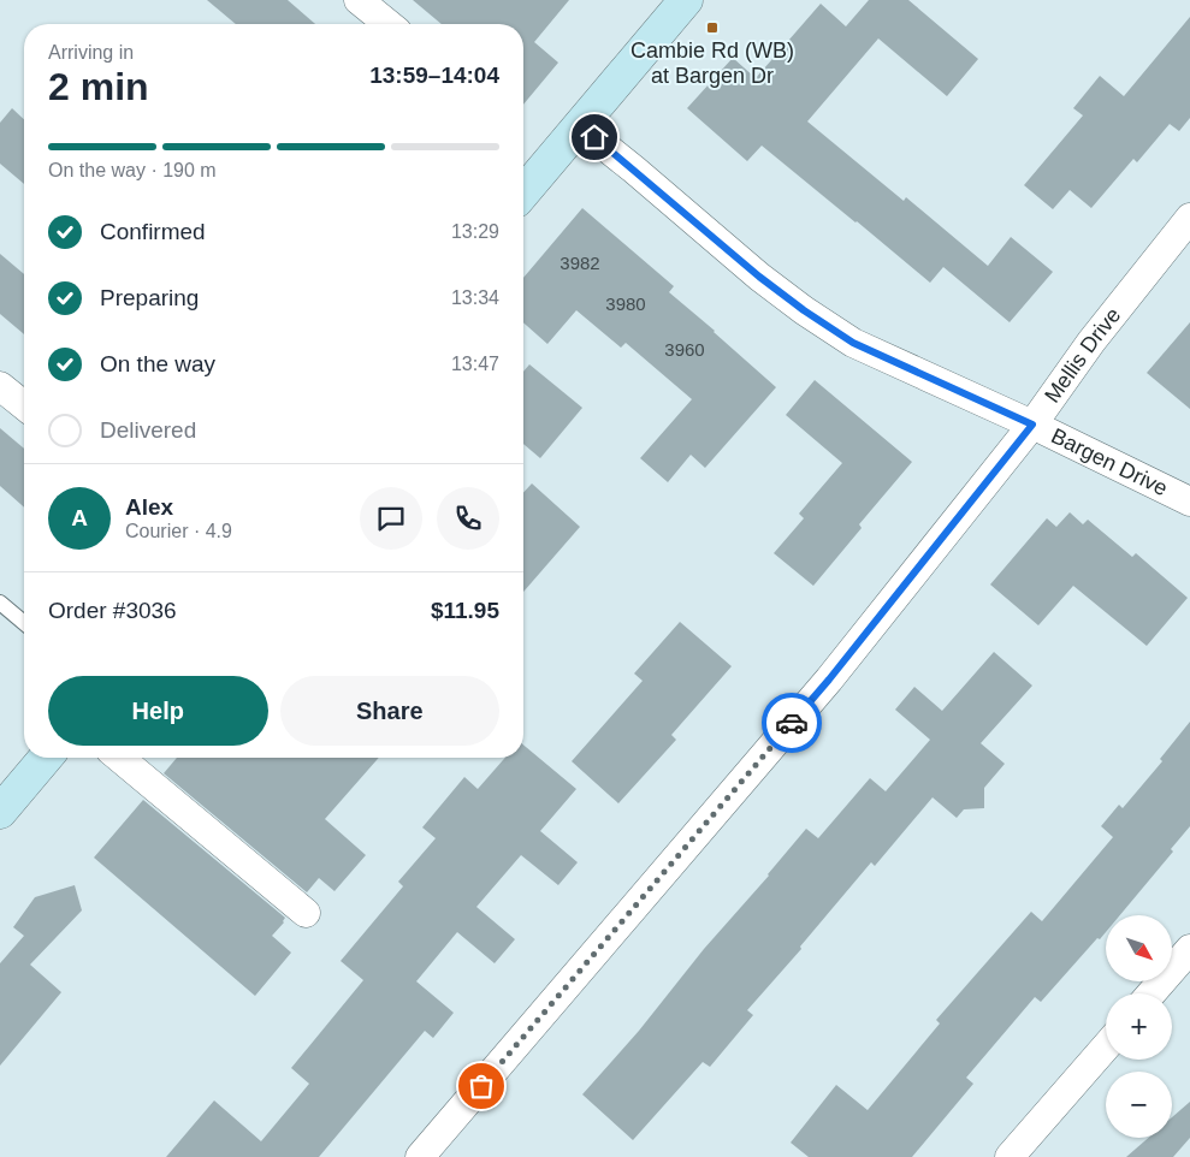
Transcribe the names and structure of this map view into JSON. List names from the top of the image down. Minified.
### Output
{"streets":{"street":["Mellis Drive","Bargen Drive"]},"crossings":[["Mellis Drive","Bargen Drive"]],"places":{"transit":["Cambie Rd (WB) at Bargen Dr"]},"house_numbers":["3982","3980","3960"],"north":"bottom right","page":{"heading":["2 min","Arriving in","13:59–14:04"],"panel":["Alex","Courier · 4.9","Order #3036","$11.95"],"bar":"On the way · 190 m","list":[["Confirmed","13:29"],["Preparing","13:34"],["On the way","13:47"],"Delivered"],"round":"A","buttons":["Help","Share"],"map_buttons":["+","−"]}}
